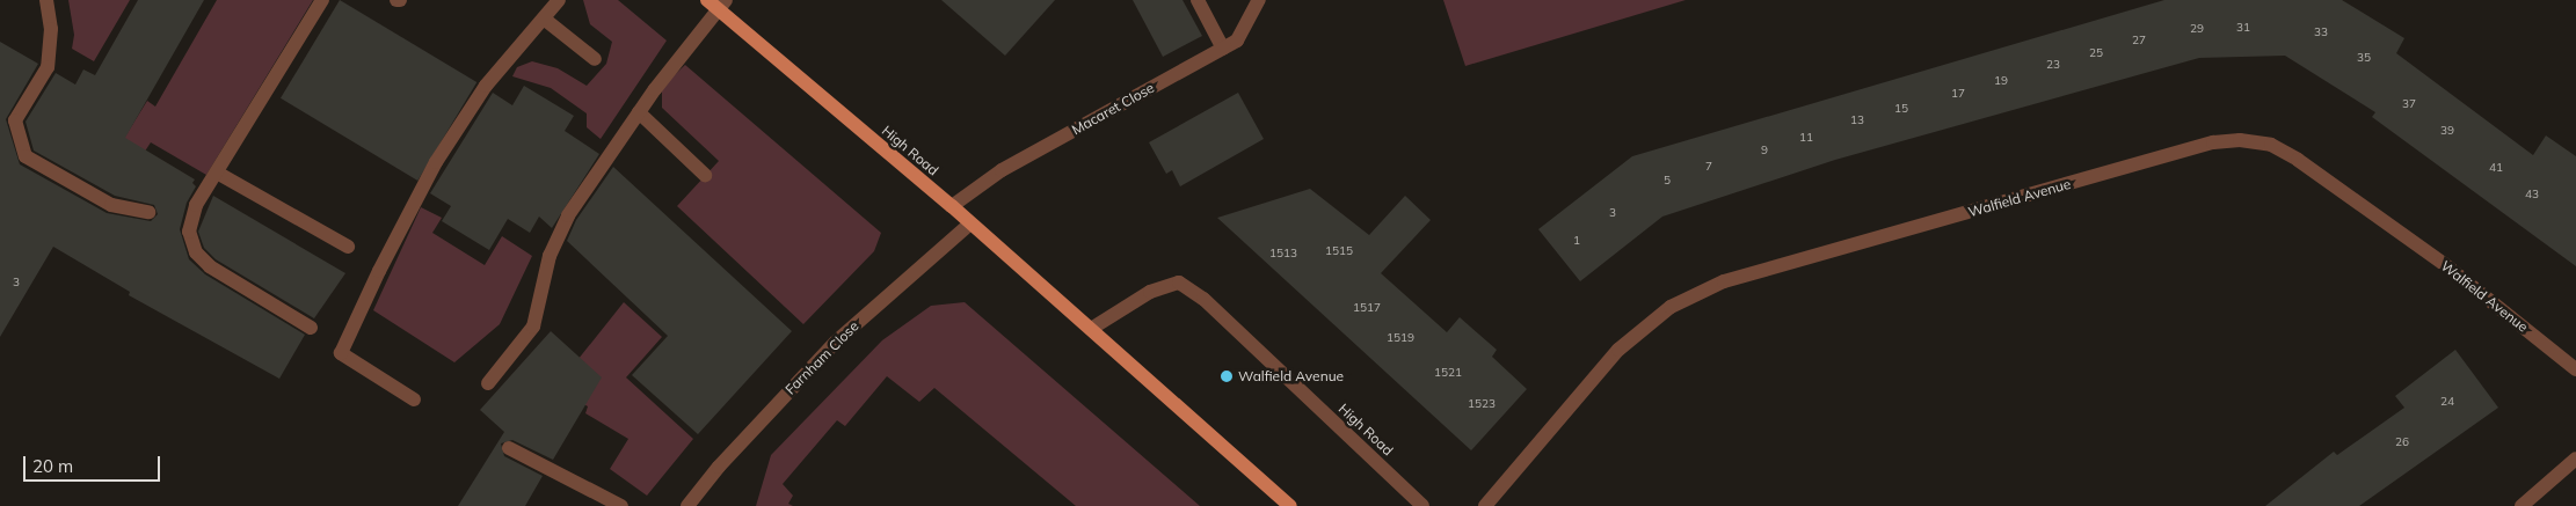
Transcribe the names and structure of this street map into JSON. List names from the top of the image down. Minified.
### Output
{"streets":{"main road":["High Road"],"street":["Macaret Close","Walfield Avenue","Farnham Close"]},"crossings":[["Macaret Close","High Road"],["High Road","Farnham Close"]],"places":["Walfield Avenue"],"house_numbers":["31","29","33","27","25","35","23","19","17","37","15","13","39","11","9","7","41","5","43","3","1","1515","1513","3","1517","1519","1521","24","1523","26"],"scale_bar":"20 m"}
